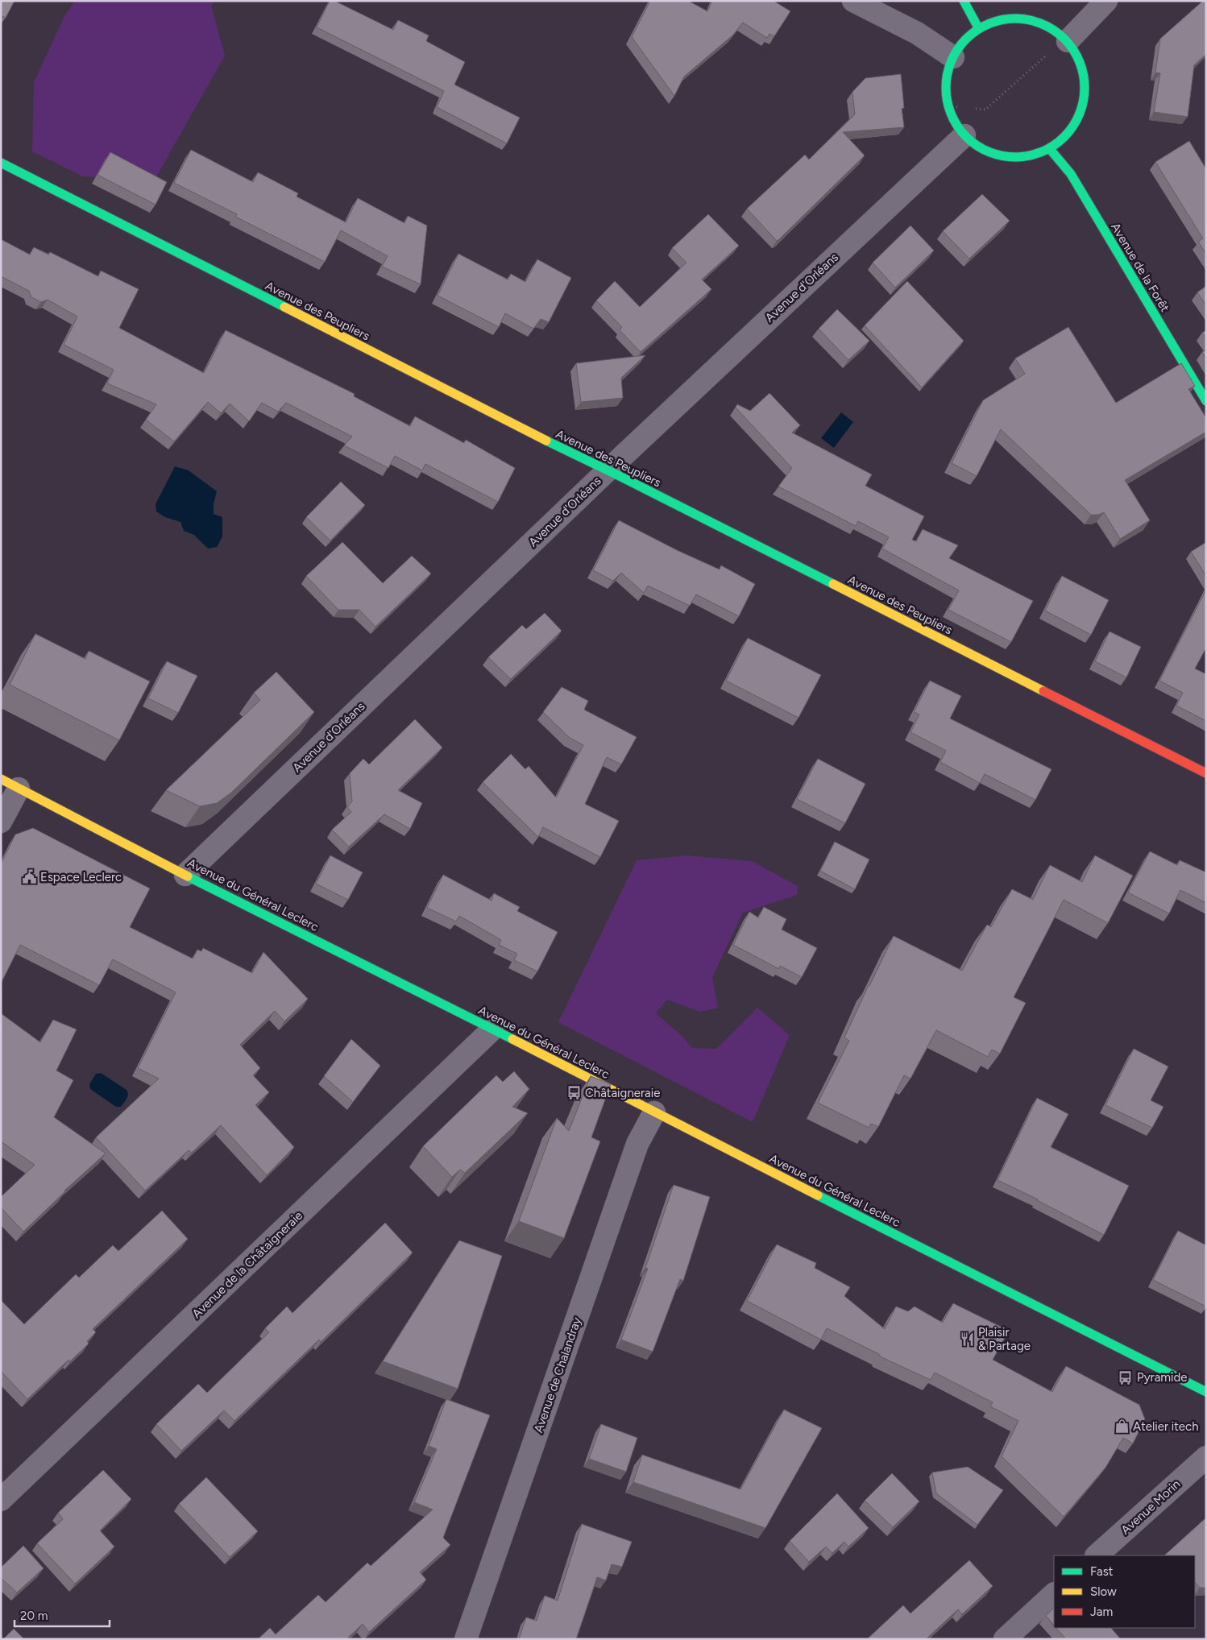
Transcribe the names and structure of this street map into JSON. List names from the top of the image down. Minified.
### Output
{"streets":{"street":["Avenue de la Forêt","Avenue d'Orléans","Avenue des Peupliers","Avenue du Général Leclerc","Avenue de la Châtaigneraie","Avenue de Chalandray","Avenue Morin"]},"crossings":[["Avenue de la Forêt","Avenue d'Orléans"],["Avenue d'Orléans","Avenue des Peupliers"],["Avenue d'Orléans","Avenue du Général Leclerc"],["Avenue du Général Leclerc","Avenue de la Châtaigneraie"],["Avenue du Général Leclerc","Avenue de Chalandray"]],"places":{"public building":["Espace Leclerc"],"bus stop":["Châtaigneraie","Pyramide"],"restaurant":["Plaisir & Partage"],"shop":["Atelier itech"]},"legend":["Fast","Slow","Jam"],"scale_bar":"20 m"}
